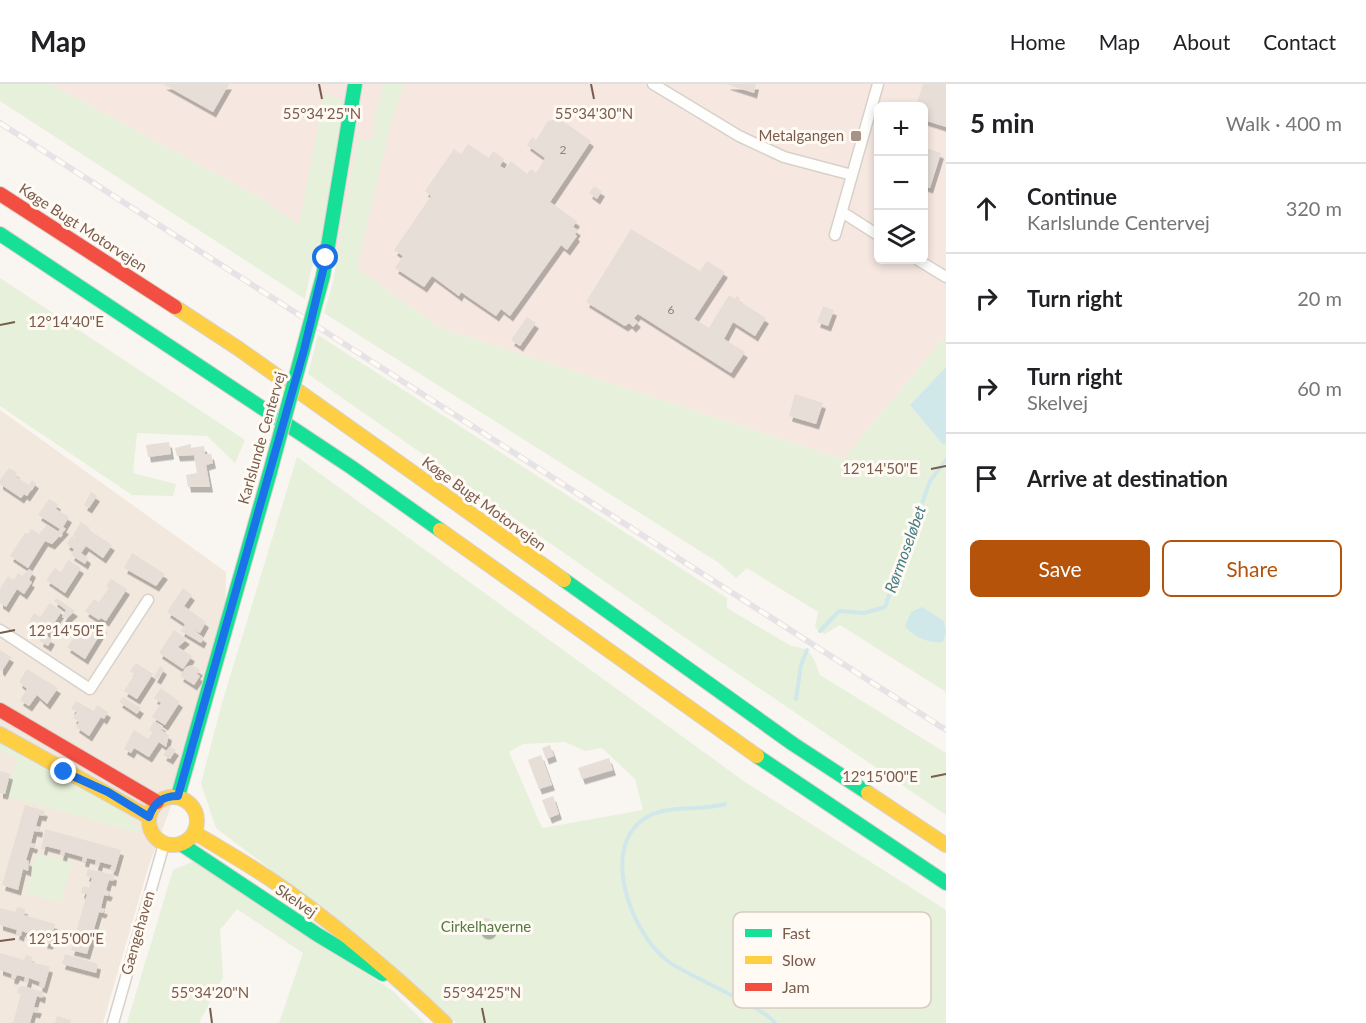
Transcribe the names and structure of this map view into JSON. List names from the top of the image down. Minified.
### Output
{"streets":{"main road":["Køge Bugt Motorvejen","Karlslunde Centervej","Skelvej"],"street":["Gængehaven"]},"crossings":[["Karlslunde Centervej","Skelvej"],["Karlslunde Centervej","Gængehaven"],["Skelvej","Gængehaven"]],"water":["Rørmoseløbet"],"parks":["Cirkelhaverne"],"places":{"transit":["Metalgangen"]},"house_numbers":["2","6"],"legend":["Fast","Slow","Jam"],"page":{"header":"Map","nav":["Home","Map","About","Contact"],"heading":["5 min","Walk · 400 m"],"map_buttons":["+","−"],"list":[["Continue","Karlslunde Centervej","320 m"],["Turn right","20 m"],["Turn right","Skelvej","60 m"],"Arrive at destination"],"buttons":["Save","Share"]},"coordinates":["55°34'25\"N","55°34'30\"N","12°14'40\"E","12°14'50\"E","12°15'00\"E","55°34'20\"N"]}
